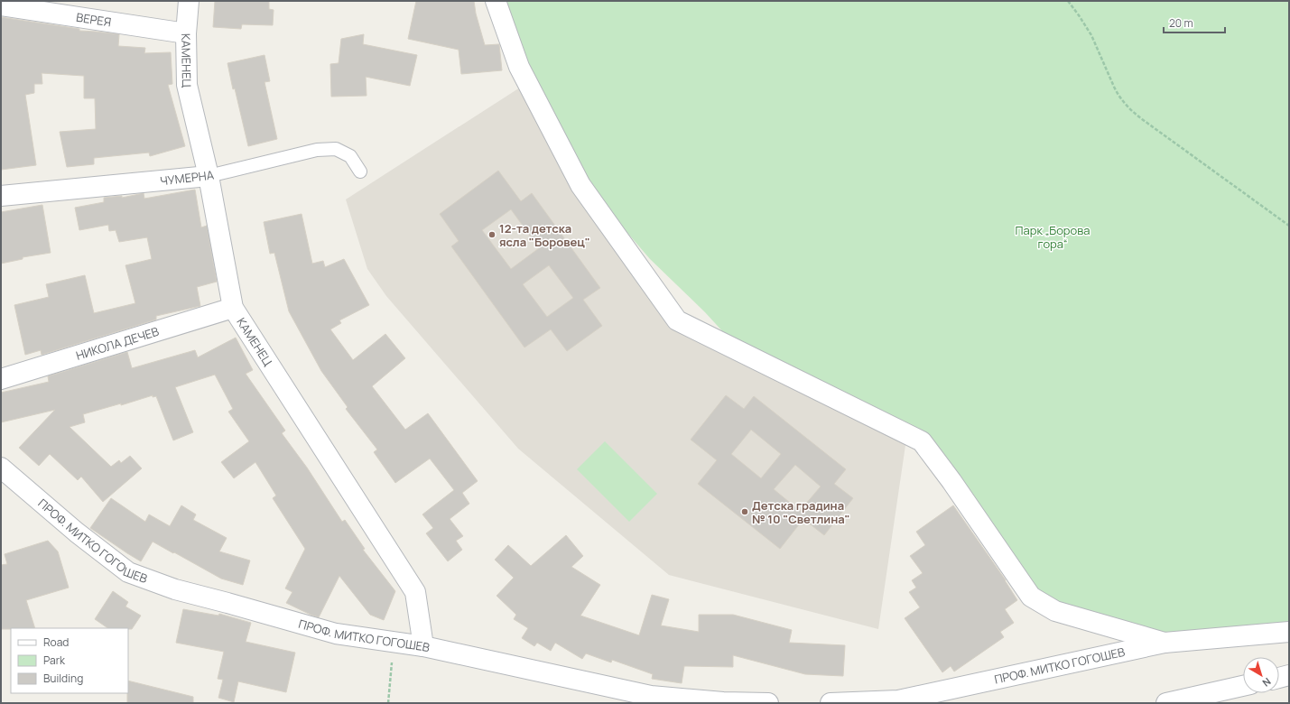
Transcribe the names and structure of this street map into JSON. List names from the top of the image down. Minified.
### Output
{"streets":{"street":["ВЕРЕЯ","КАМЕНЕЦ","ЧУМЕРНА","НИКОЛА ДЕЧЕВ","ПРОФ. МИТКО ГОГОШЕВ"]},"crossings":[["ВЕРЕЯ","КАМЕНЕЦ"],["КАМЕНЕЦ","ЧУМЕРНА"],["КАМЕНЕЦ","НИКОЛА ДЕЧЕВ"],["КАМЕНЕЦ","ПРОФ. МИТКО ГОГОШЕВ"]],"parks":["Парк „Борова гора“"],"places":["12-та детска ясла \"Боровец\"","Детска градина № 10 \"Светлина\""],"legend":["Road","Park","Building"],"scale_bar":"20 m","north":"bottom right"}
